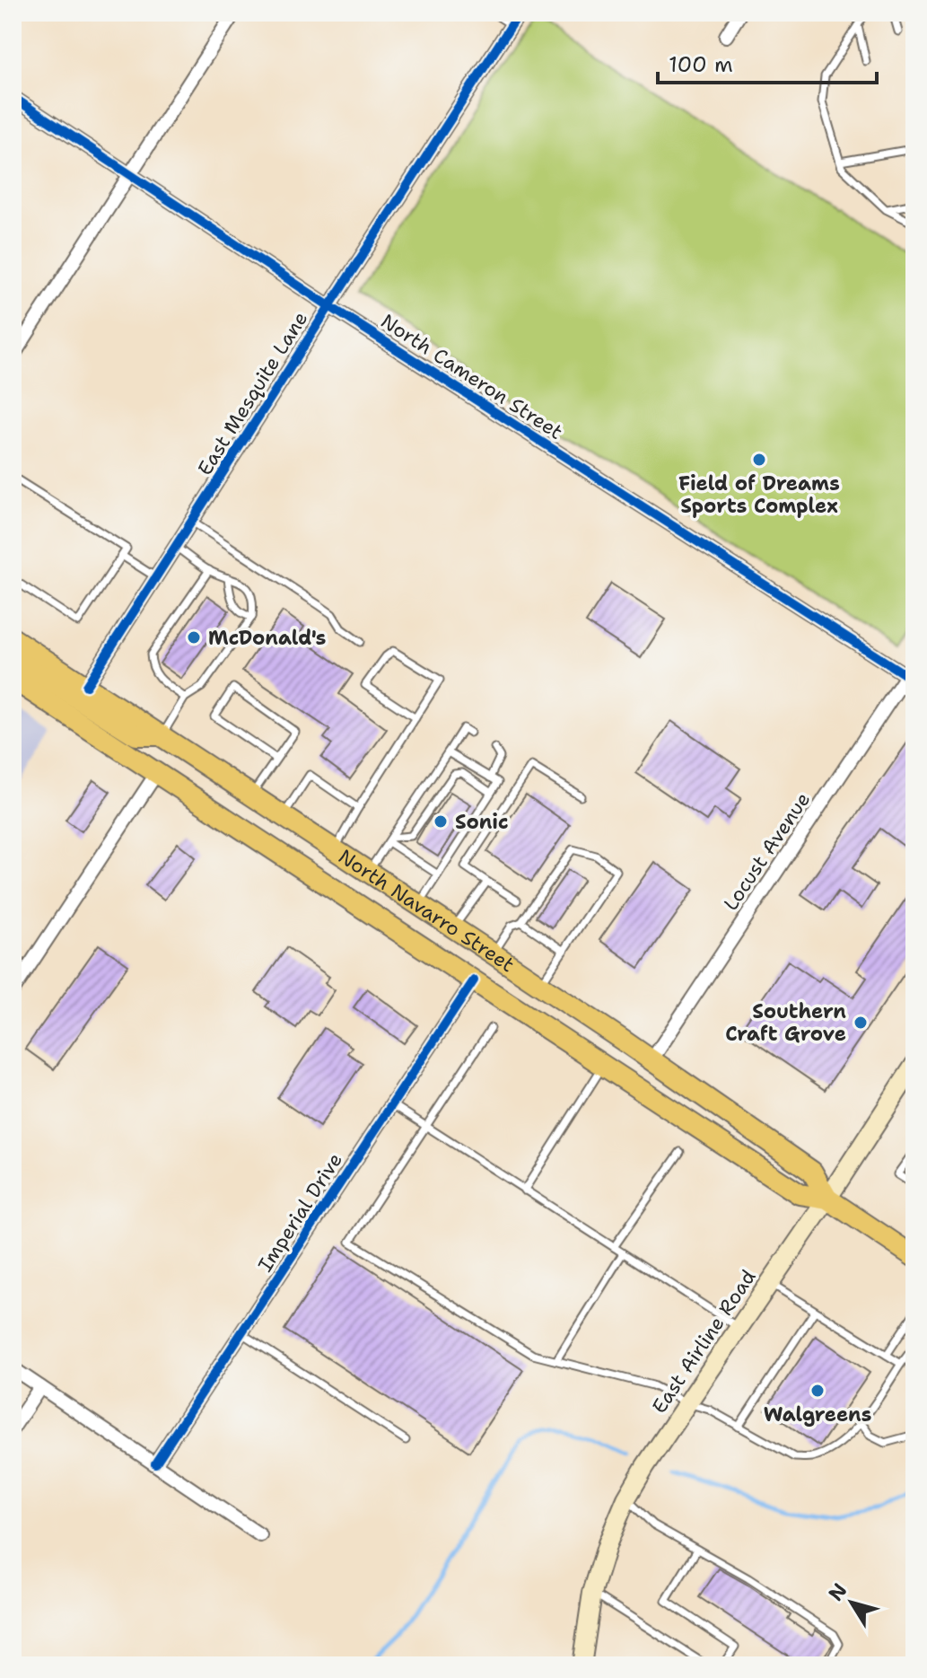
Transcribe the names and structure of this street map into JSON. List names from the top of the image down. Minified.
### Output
{"streets":{"main road":["North Navarro Street","East Airline Road"],"street":["North Cameron Street","East Mesquite Lane","Locust Avenue","Imperial Drive"]},"crossings":[["North Cameron Street","East Mesquite Lane"],["North Cameron Street","Locust Avenue"],["East Mesquite Lane","North Navarro Street"],["Locust Avenue","North Navarro Street"],["North Navarro Street","Imperial Drive"],["North Navarro Street","East Airline Road"]],"places":["Field of Dreams Sports Complex","McDonald's","Sonic","Southern Craft Grove","Walgreens"],"scale_bar":"100 m","north":"top left"}
